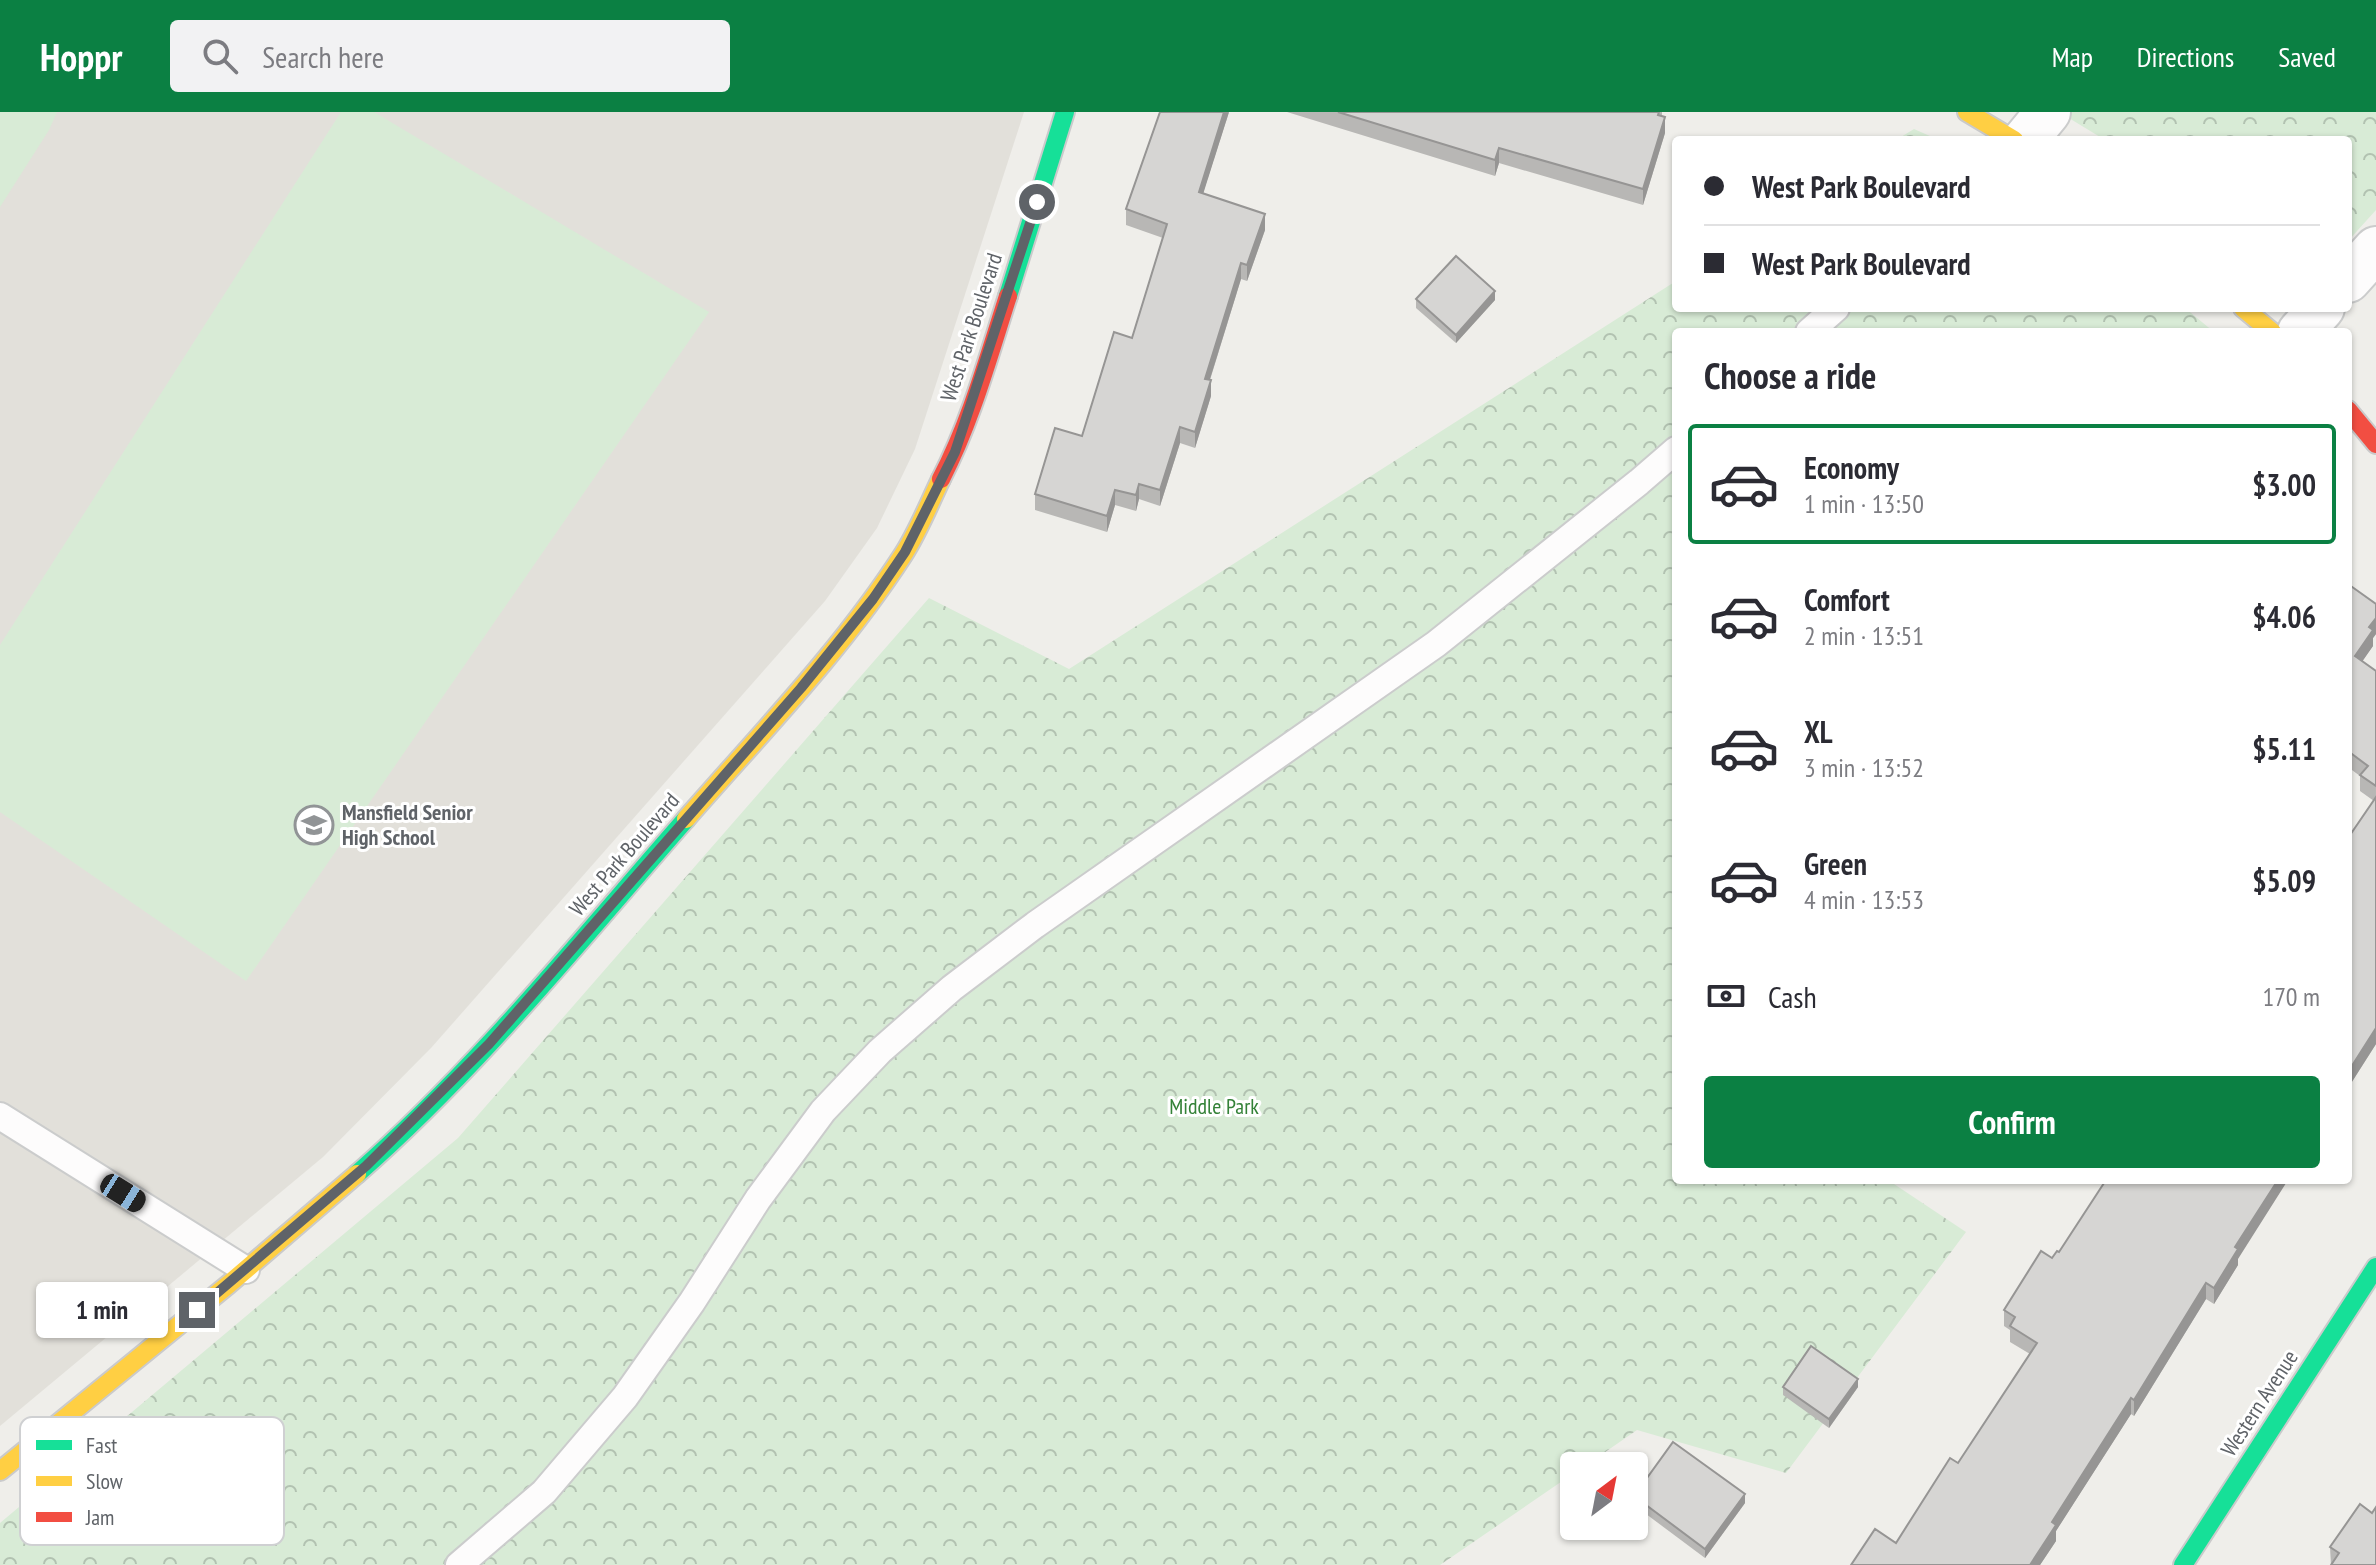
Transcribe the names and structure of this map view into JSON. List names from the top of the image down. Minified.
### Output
{"streets":{"street":["West Park Boulevard","Western Avenue"]},"parks":["Middle Park"],"places":{"school or university":["Mansfield Senior High School"]},"legend":["Fast","Slow","Jam"],"north":"top right","page":{"header":"Hoppr","search":"Search here","nav":["Map","Directions","Saved"],"banner":["West Park Boulevard","West Park Boulevard"],"heading":"Choose a ride","list":[{"name":"Economy","note":"1 min · 13:50","value":"$3.00"},{"name":"Comfort","note":"2 min · 13:51","value":"$4.06"},{"name":"XL","note":"3 min · 13:52","value":"$5.11"},{"name":"Green","note":"4 min · 13:53","value":"$5.09"}],"pay":["Cash","170 m"],"buttons":"Confirm","bubble":"1 min"}}
